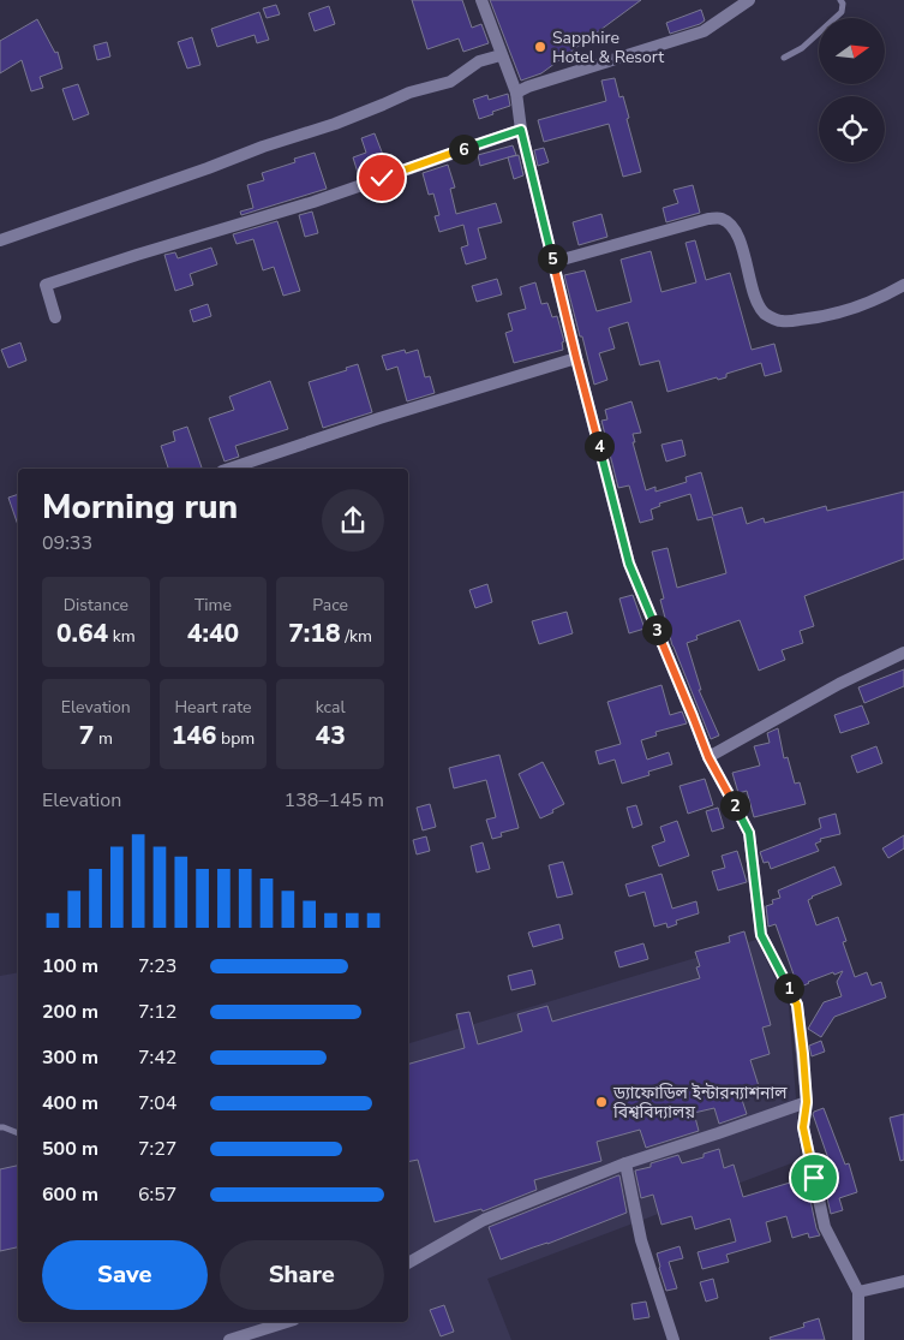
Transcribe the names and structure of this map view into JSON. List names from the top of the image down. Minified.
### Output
{"places":["Sapphire Hotel & Resort","ড্যাফোডিল ইন্টারন্যাশনাল বিশ্ববিদ্যালয়"],"north":"right","page":{"pins":["6","5","4","3","2","1"],"heading":["Morning run","09:33"],"stats":[["Distance","0.64 km"],["Time","4:40"],["Pace","7:18 /km"],["Elevation","7 m"],["Heart rate","146 bpm"],["kcal","43"]],"chart":["Elevation","138–145 m"],"list":[{"name":"100 m","note":"7:23"},{"name":"200 m","note":"7:12"},{"name":"300 m","note":"7:42"},{"name":"400 m","note":"7:04"},{"name":"500 m","note":"7:27"},{"name":"600 m","note":"6:57"}],"buttons":["Save","Share"]}}
